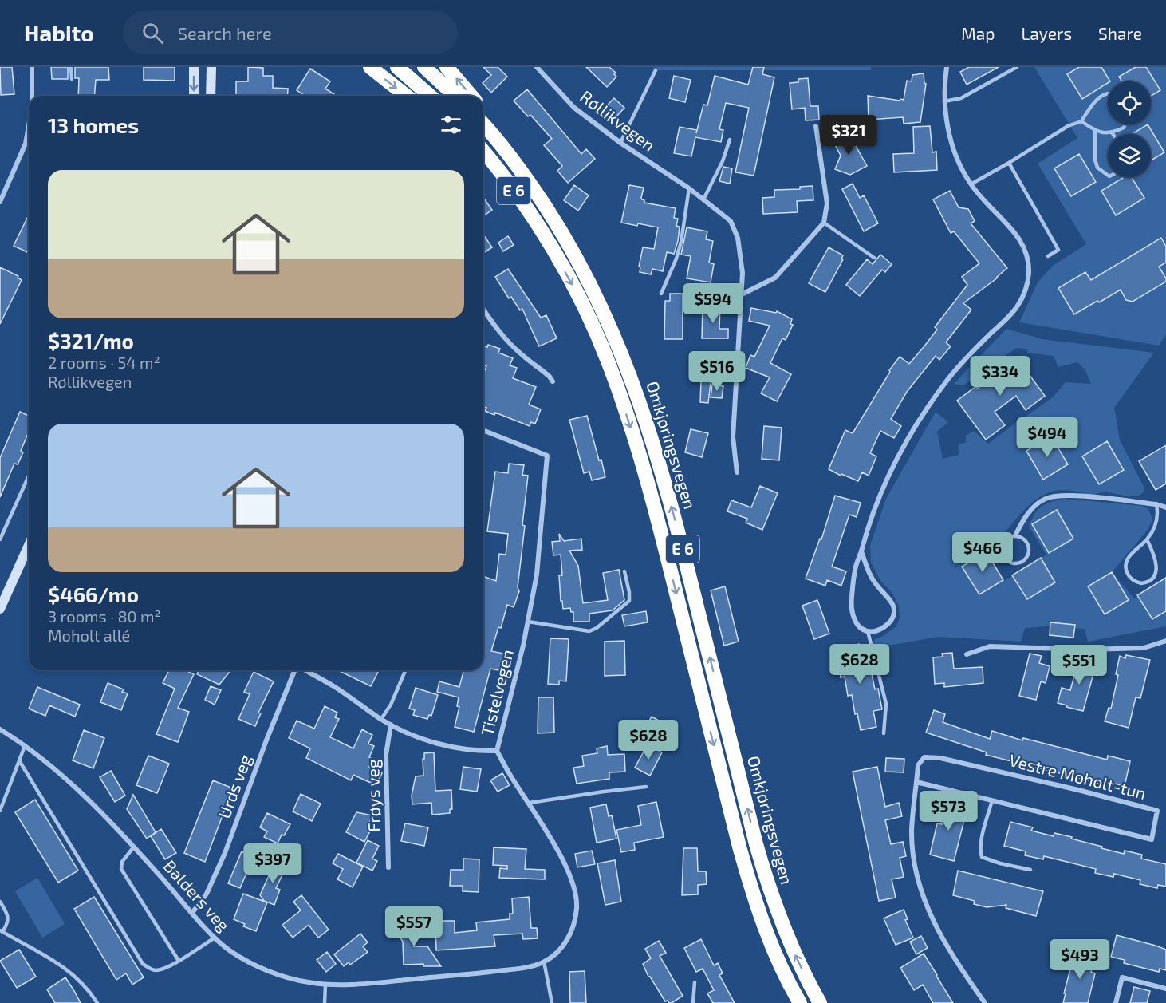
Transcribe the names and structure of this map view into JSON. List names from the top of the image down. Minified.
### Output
{"streets":{"highway":["E 6","Omkjøringsvegen"],"street":["Røllikvegen","Tistelvegen","Vestre Moholt-tun","Urds veg","Frøys veg","Balders veg"]},"crossings":[["Tistelvegen","Balders veg"],["Urds veg","Balders veg"]],"page":{"header":"Habito","search":"Search here","nav":["Map","Layers","Share"],"heading":"13 homes","price":["$321","$594","$516","$334","$494","$466","$628","$551","$628","$573","$397","$557","$493"],"list":[{"name":"$321/mo","note":"2 rooms · 54 m² · Røllikvegen"},{"name":"$466/mo","note":"3 rooms · 80 m² · Moholt allé"}]}}
